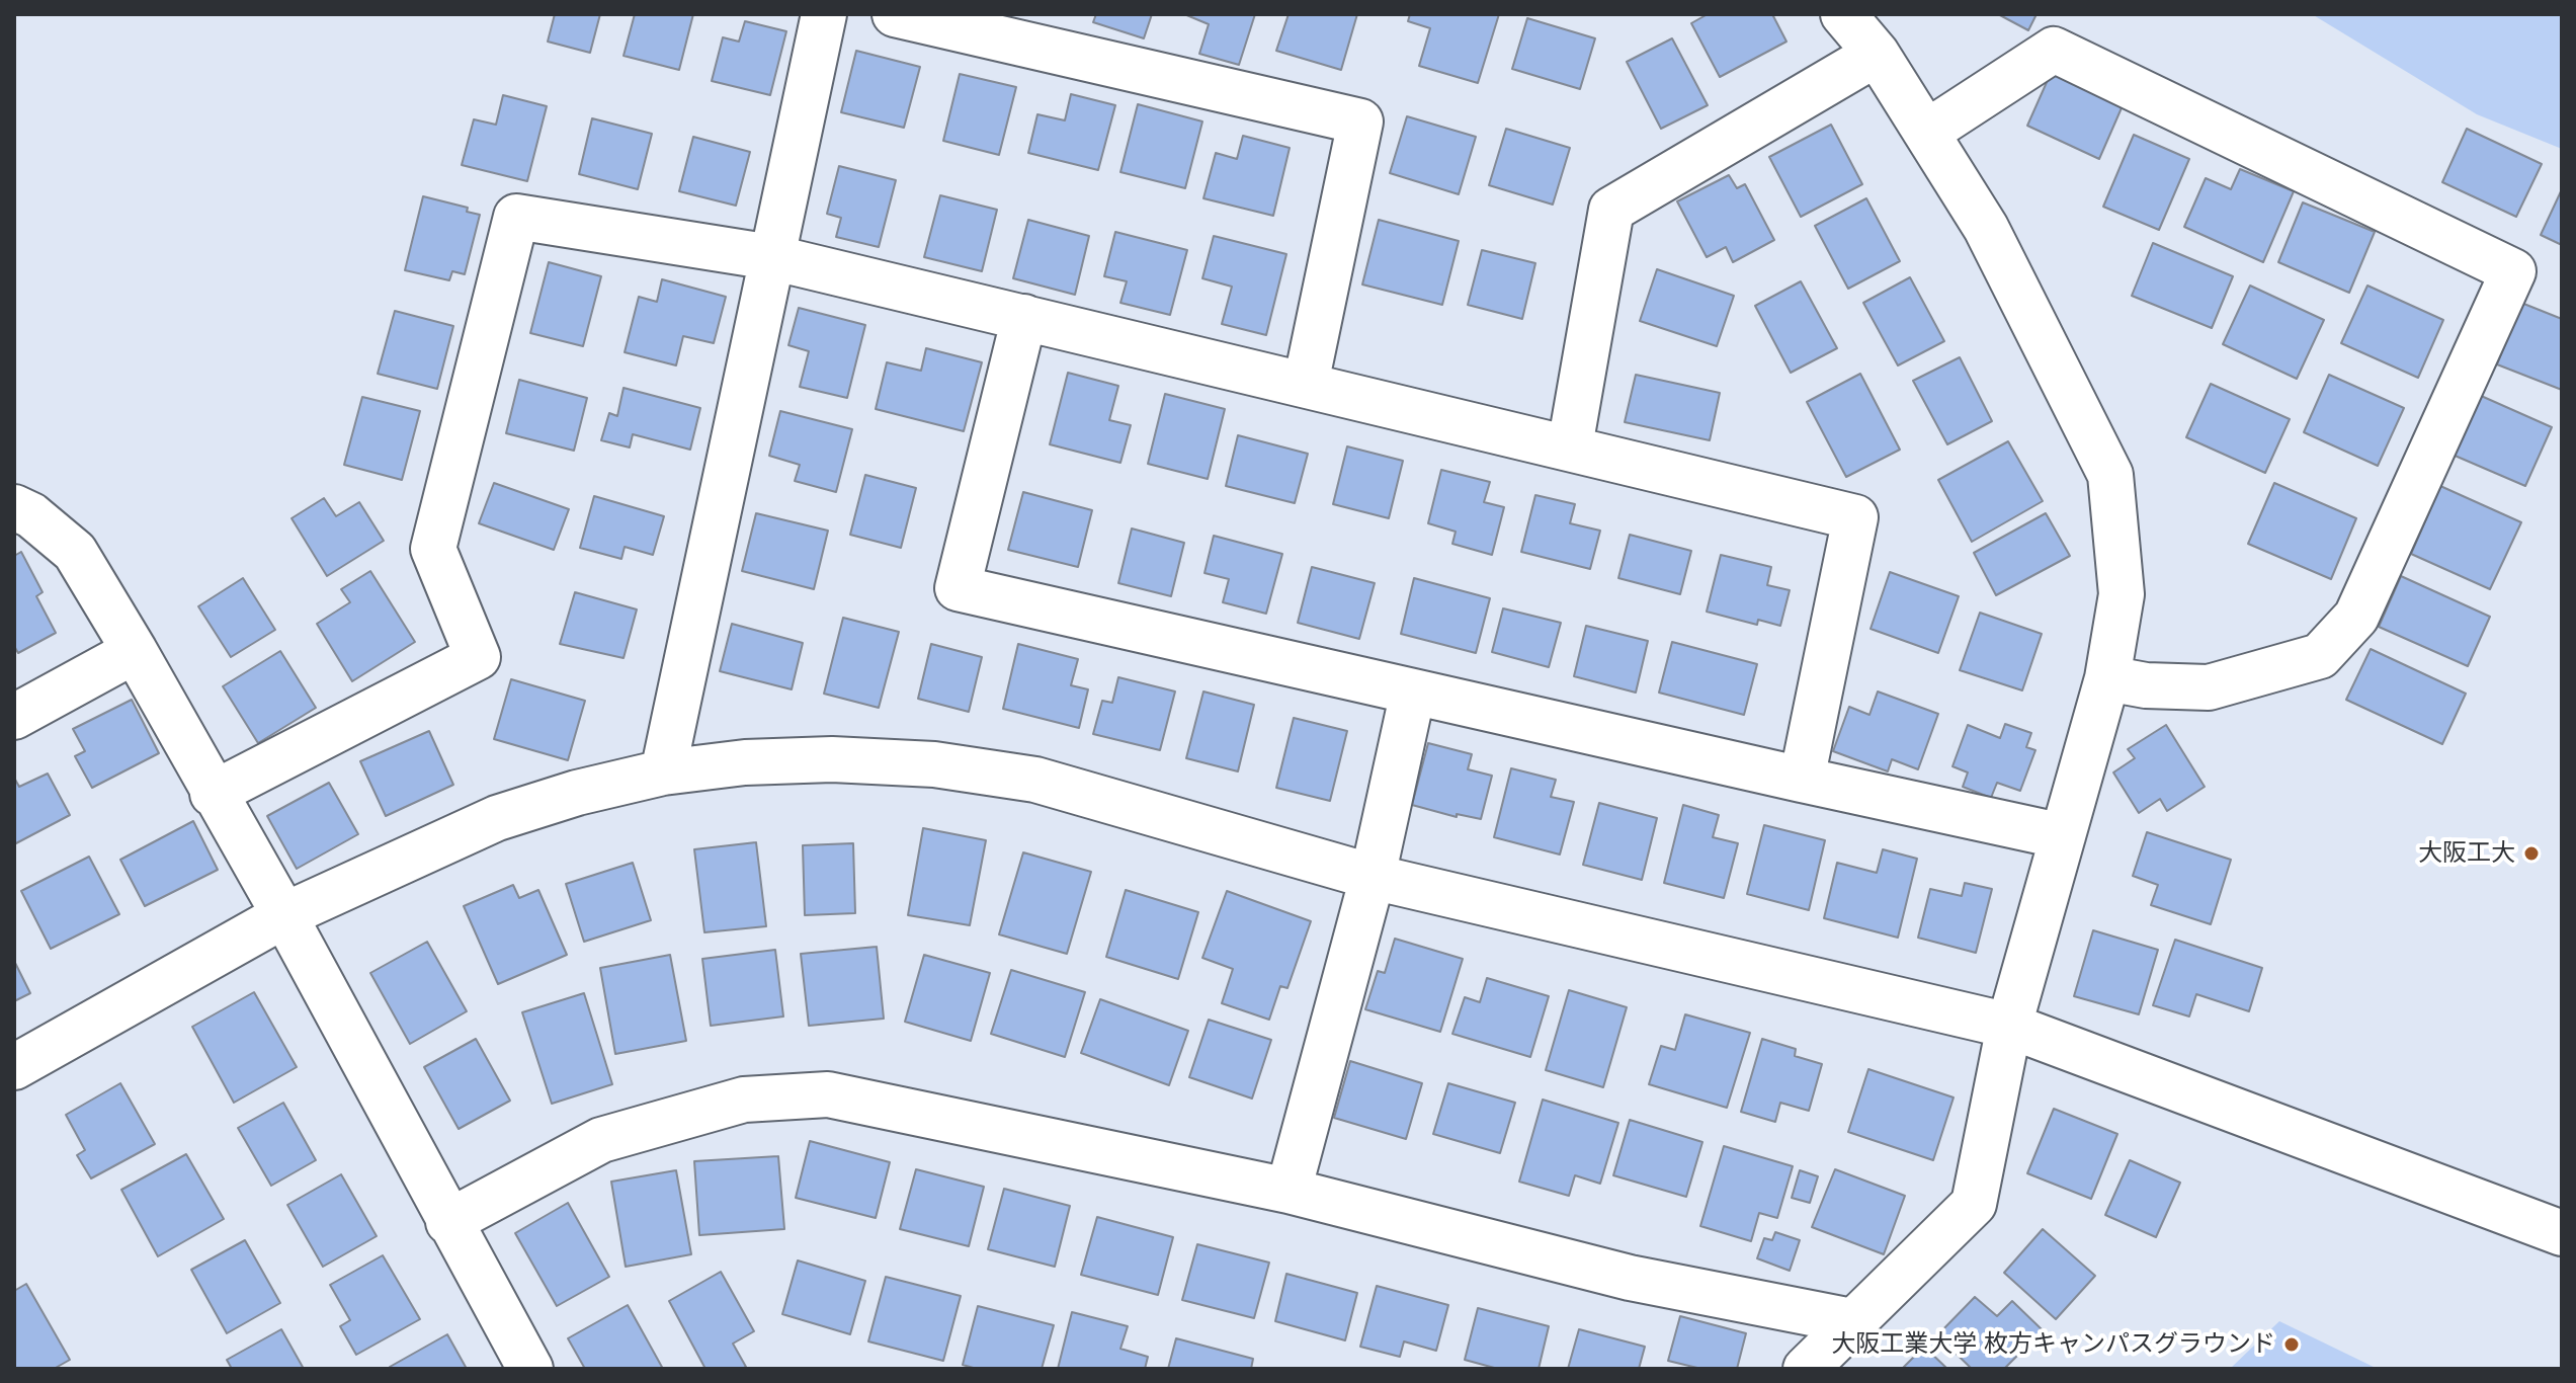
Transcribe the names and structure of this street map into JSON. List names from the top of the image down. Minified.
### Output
{"places":["大阪工大","大阪工業大学 枚方キャンパスグラウンド"]}
